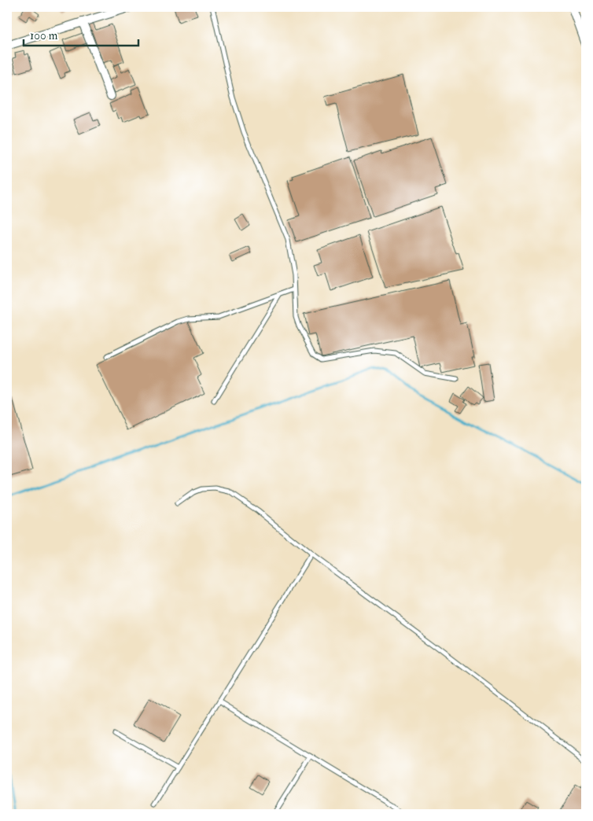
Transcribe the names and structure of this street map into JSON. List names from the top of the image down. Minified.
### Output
{"scale_bar":"100 m"}
